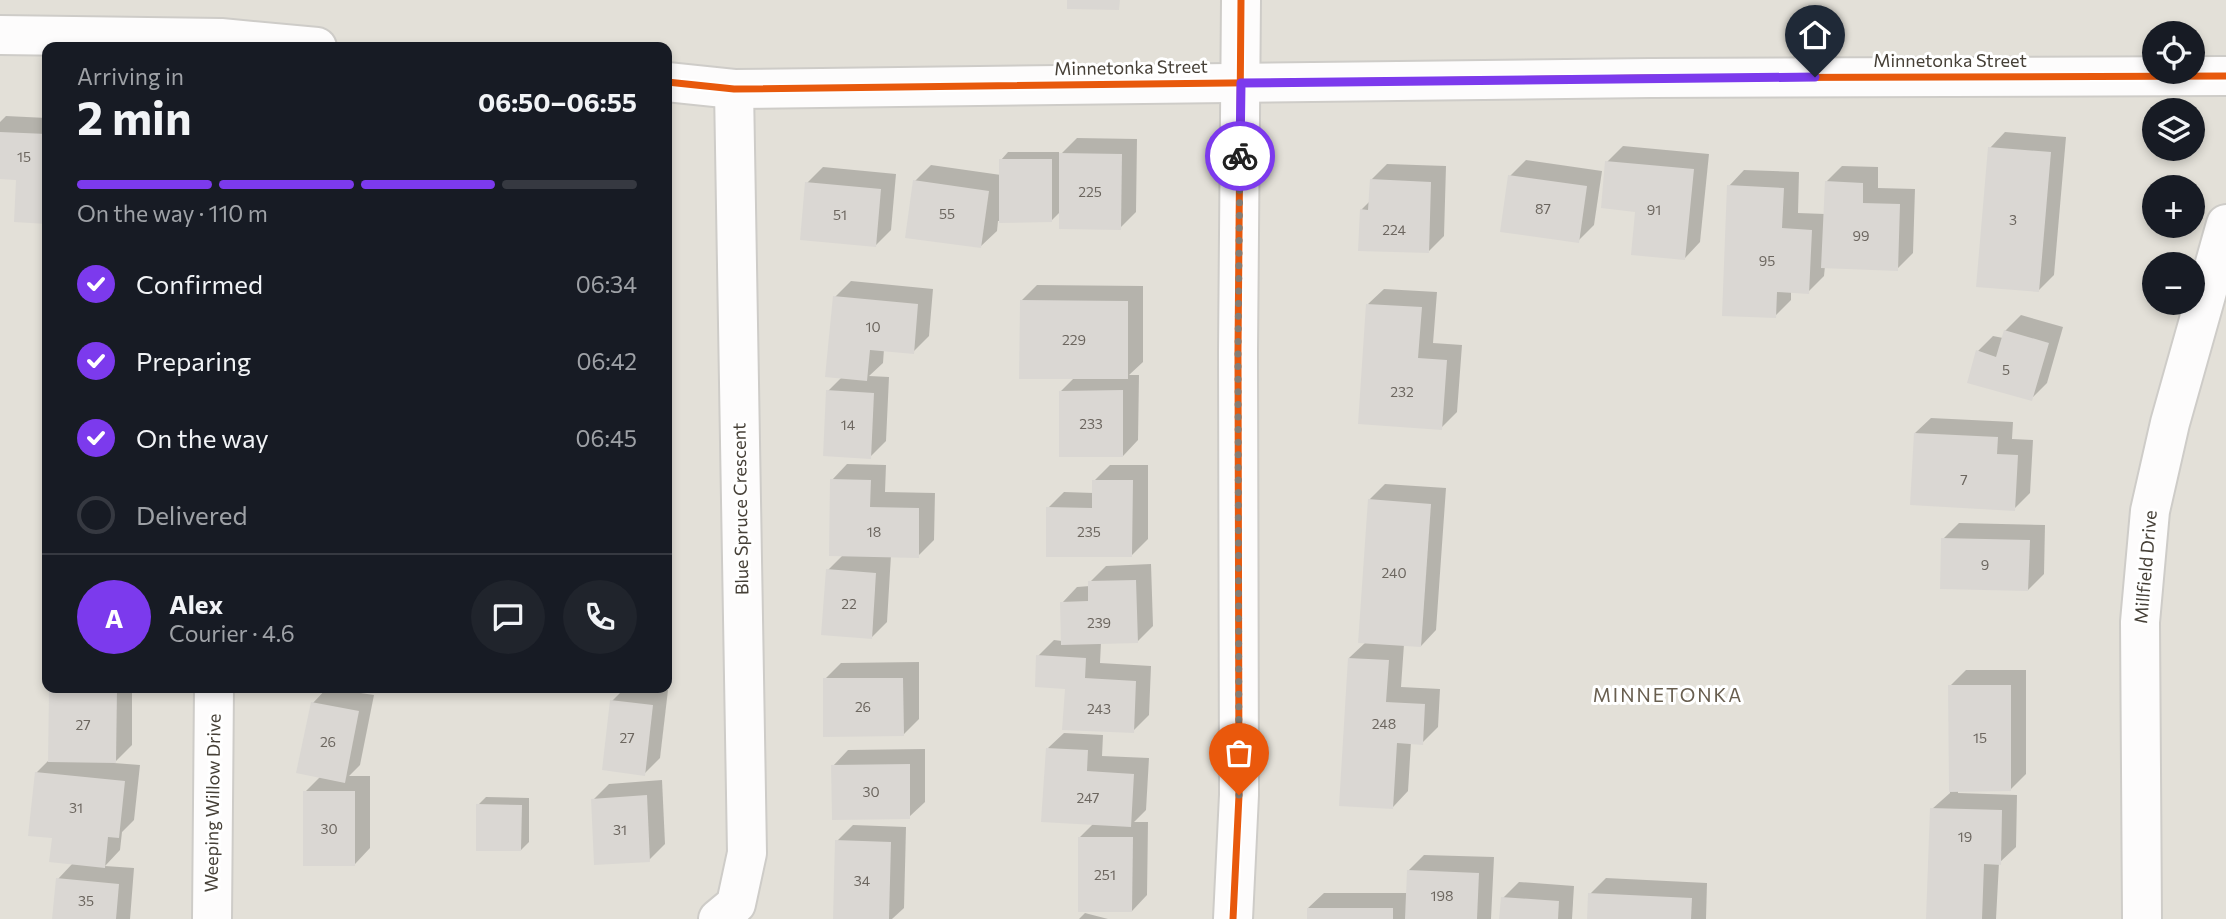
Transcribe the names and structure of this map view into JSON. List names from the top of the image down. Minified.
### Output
{"streets":{"street":["Minnetonka Street","Blue Spruce Crescent","Millfield Drive","Weeping Willow Drive"]},"crossings":[["Minnetonka Street","Blue Spruce Crescent"]],"districts":["MINNETONKA"],"house_numbers":["15","225","87","91","55","51","3","224","99","95","10","229","5","232","233","14","7","18","235","9","240","22","239","26","243","248","27","27","15","26","30","247","31","30","31","19","251","34","198","35"],"page":{"map_buttons":["+","−"],"heading":["2 min","Arriving in","06:50–06:55"],"panel":["Alex","Courier · 4.6"],"bar":"On the way · 110 m","list":[["Confirmed","06:34"],["Preparing","06:42"],["On the way","06:45"],"Delivered"],"round":"A"}}
